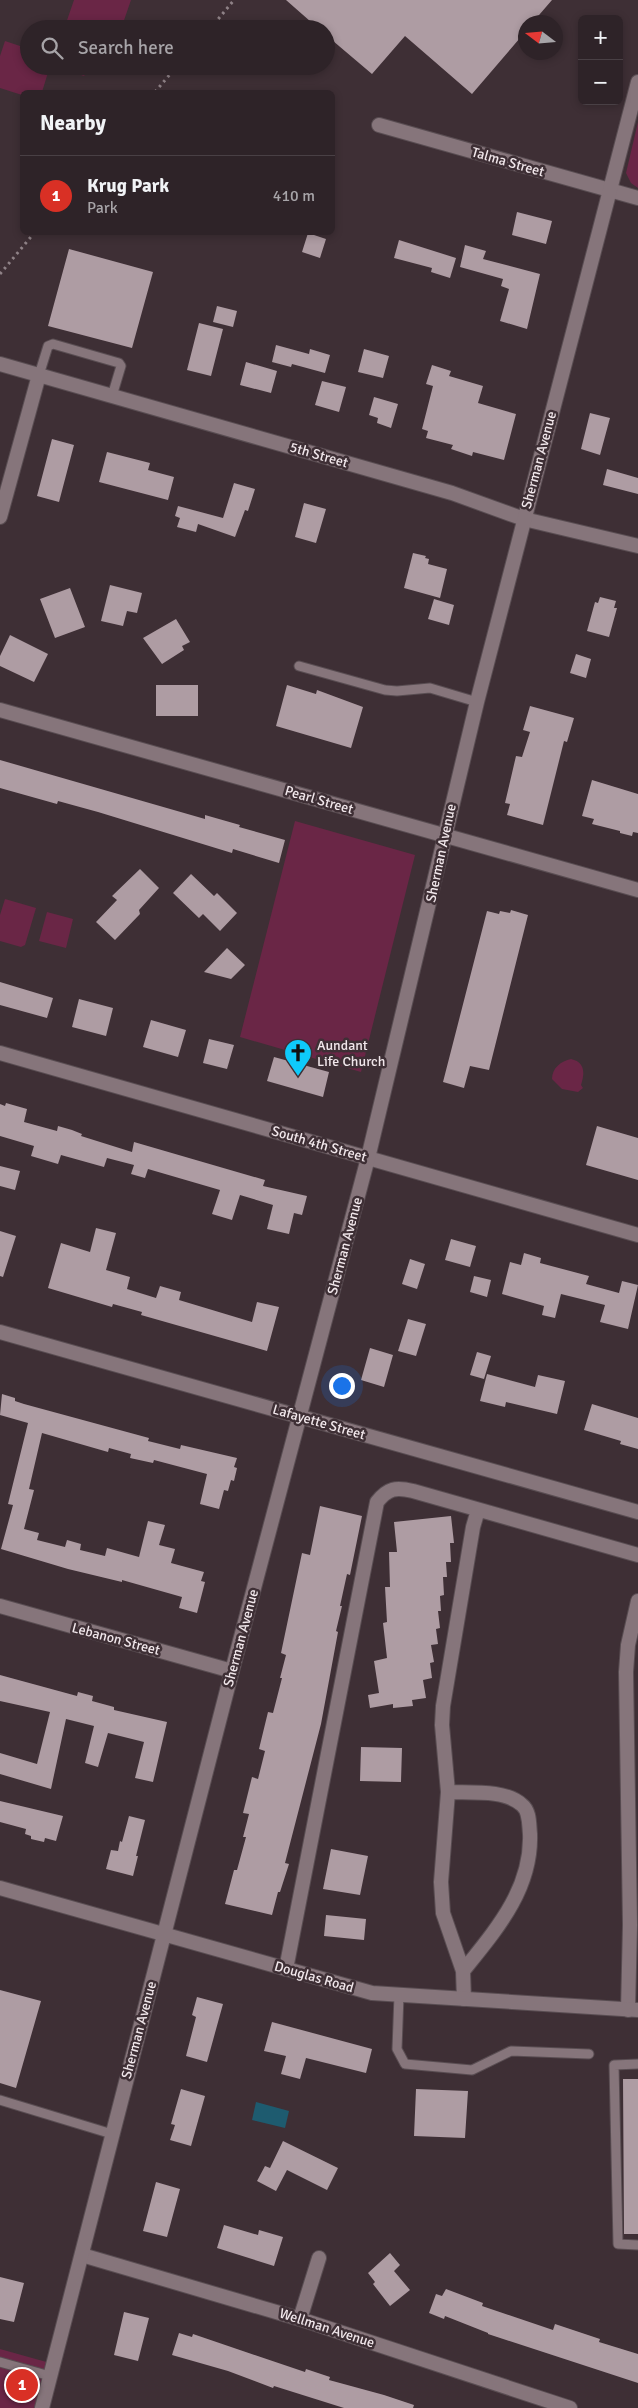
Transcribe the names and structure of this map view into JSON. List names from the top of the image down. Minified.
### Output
{"streets":{"street":["Talma Street","5th Street","Sherman Avenue","Pearl Street","South 4th Street","Lafayette Street","Lebanon Street","Douglas Road","Wellman Avenue"]},"crossings":[["Talma Street","Sherman Avenue"],["5th Street","Sherman Avenue"],["Sherman Avenue","Pearl Street"],["Sherman Avenue","South 4th Street"],["Sherman Avenue","Lafayette Street"],["Sherman Avenue","Lebanon Street"],["Sherman Avenue","Douglas Road"],["Sherman Avenue","Wellman Avenue"]],"places":{"church":["Aundant Life Church"]},"north":"left","page":{"map_buttons":["+","−"],"search":"Search here","heading":"Nearby","list":[{"mark":"1","name":"Krug Park","note":"Park","value":"410 m"}],"pins":"1"}}
